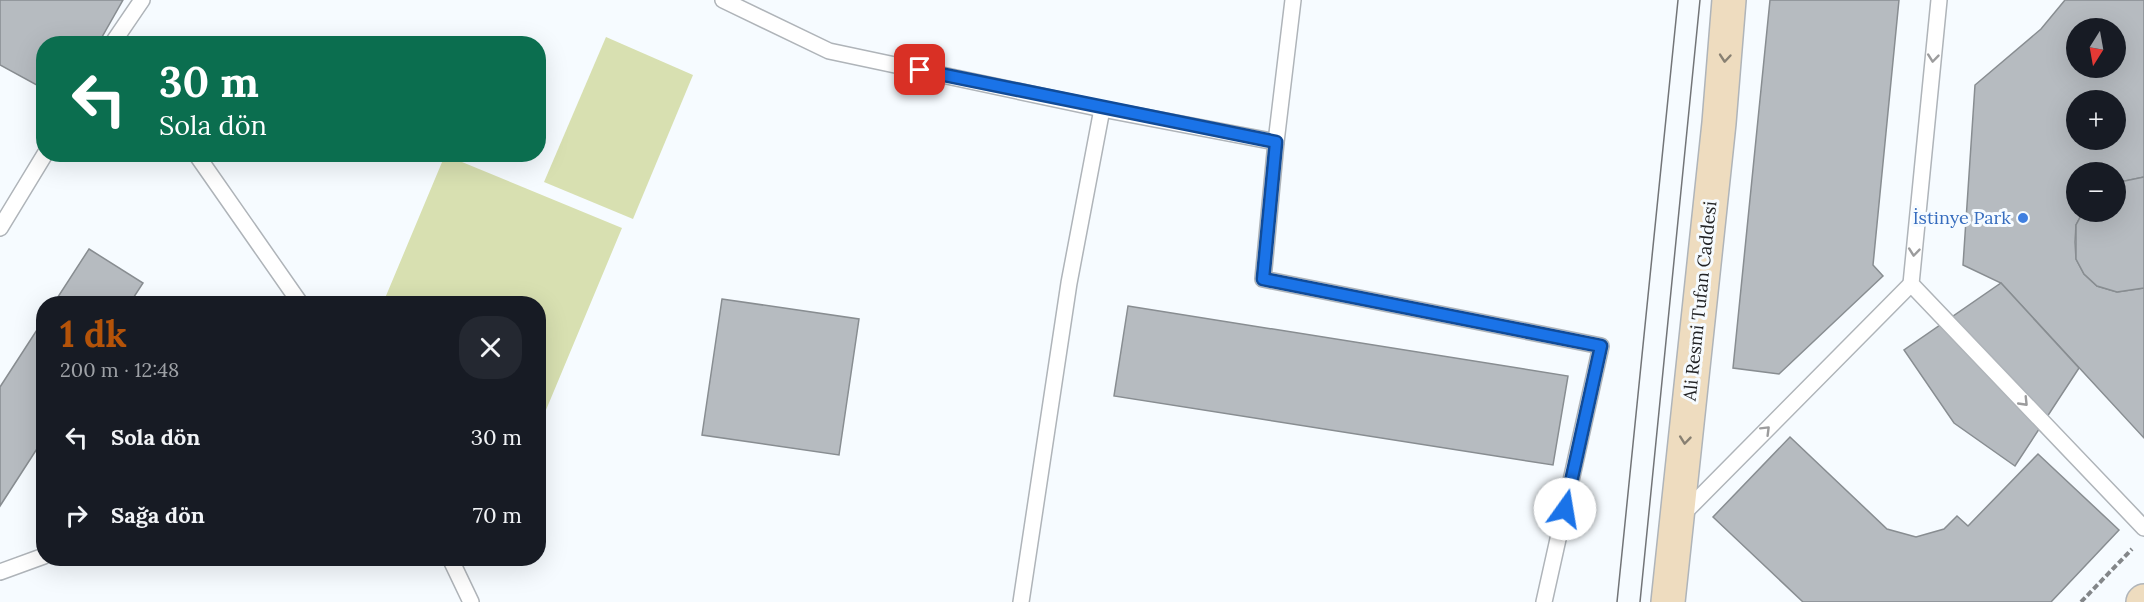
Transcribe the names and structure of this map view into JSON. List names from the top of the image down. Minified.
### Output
{"streets":{"main road":["Ali Resmi Tufan Caddesi"]},"one_way":["Ali Resmi Tufan Caddesi"],"places":["İstinye Park"],"north":"bottom","page":{"map_buttons":["+","−"],"turn":["30 m","Sola dön"],"heading":["1 dk","200 m · 12:48"],"list":[{"name":"Sola dön","value":"30 m"},{"name":"Sağa dön","value":"70 m"}]}}
